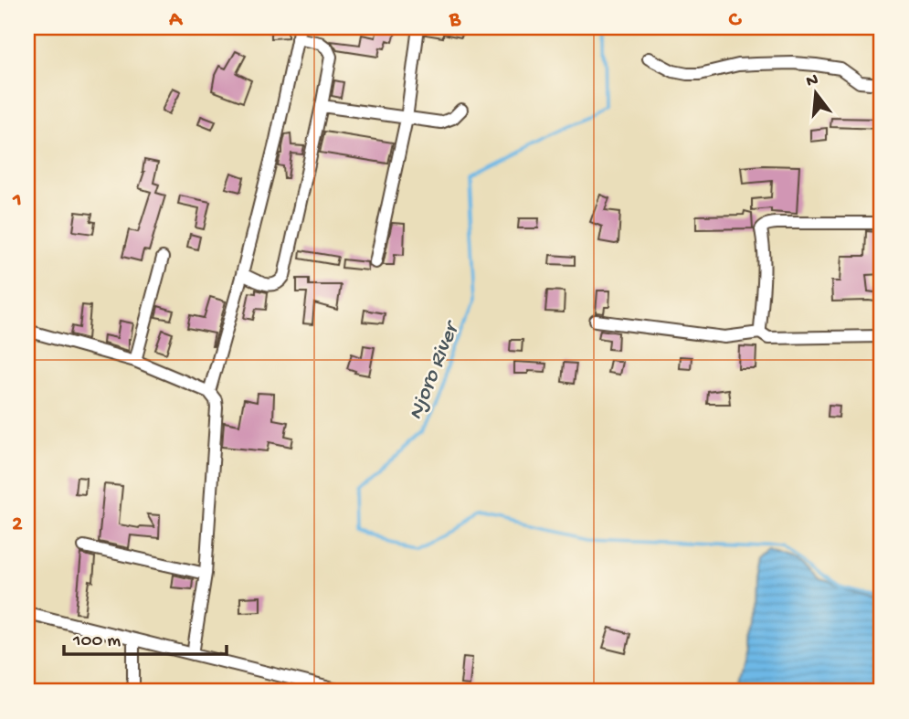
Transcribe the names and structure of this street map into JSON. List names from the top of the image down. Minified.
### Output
{"water":["Njoro River"],"scale_bar":"100 m","north":"top","grid":{"columns":["A","B","C"],"rows":["1","2"]}}
